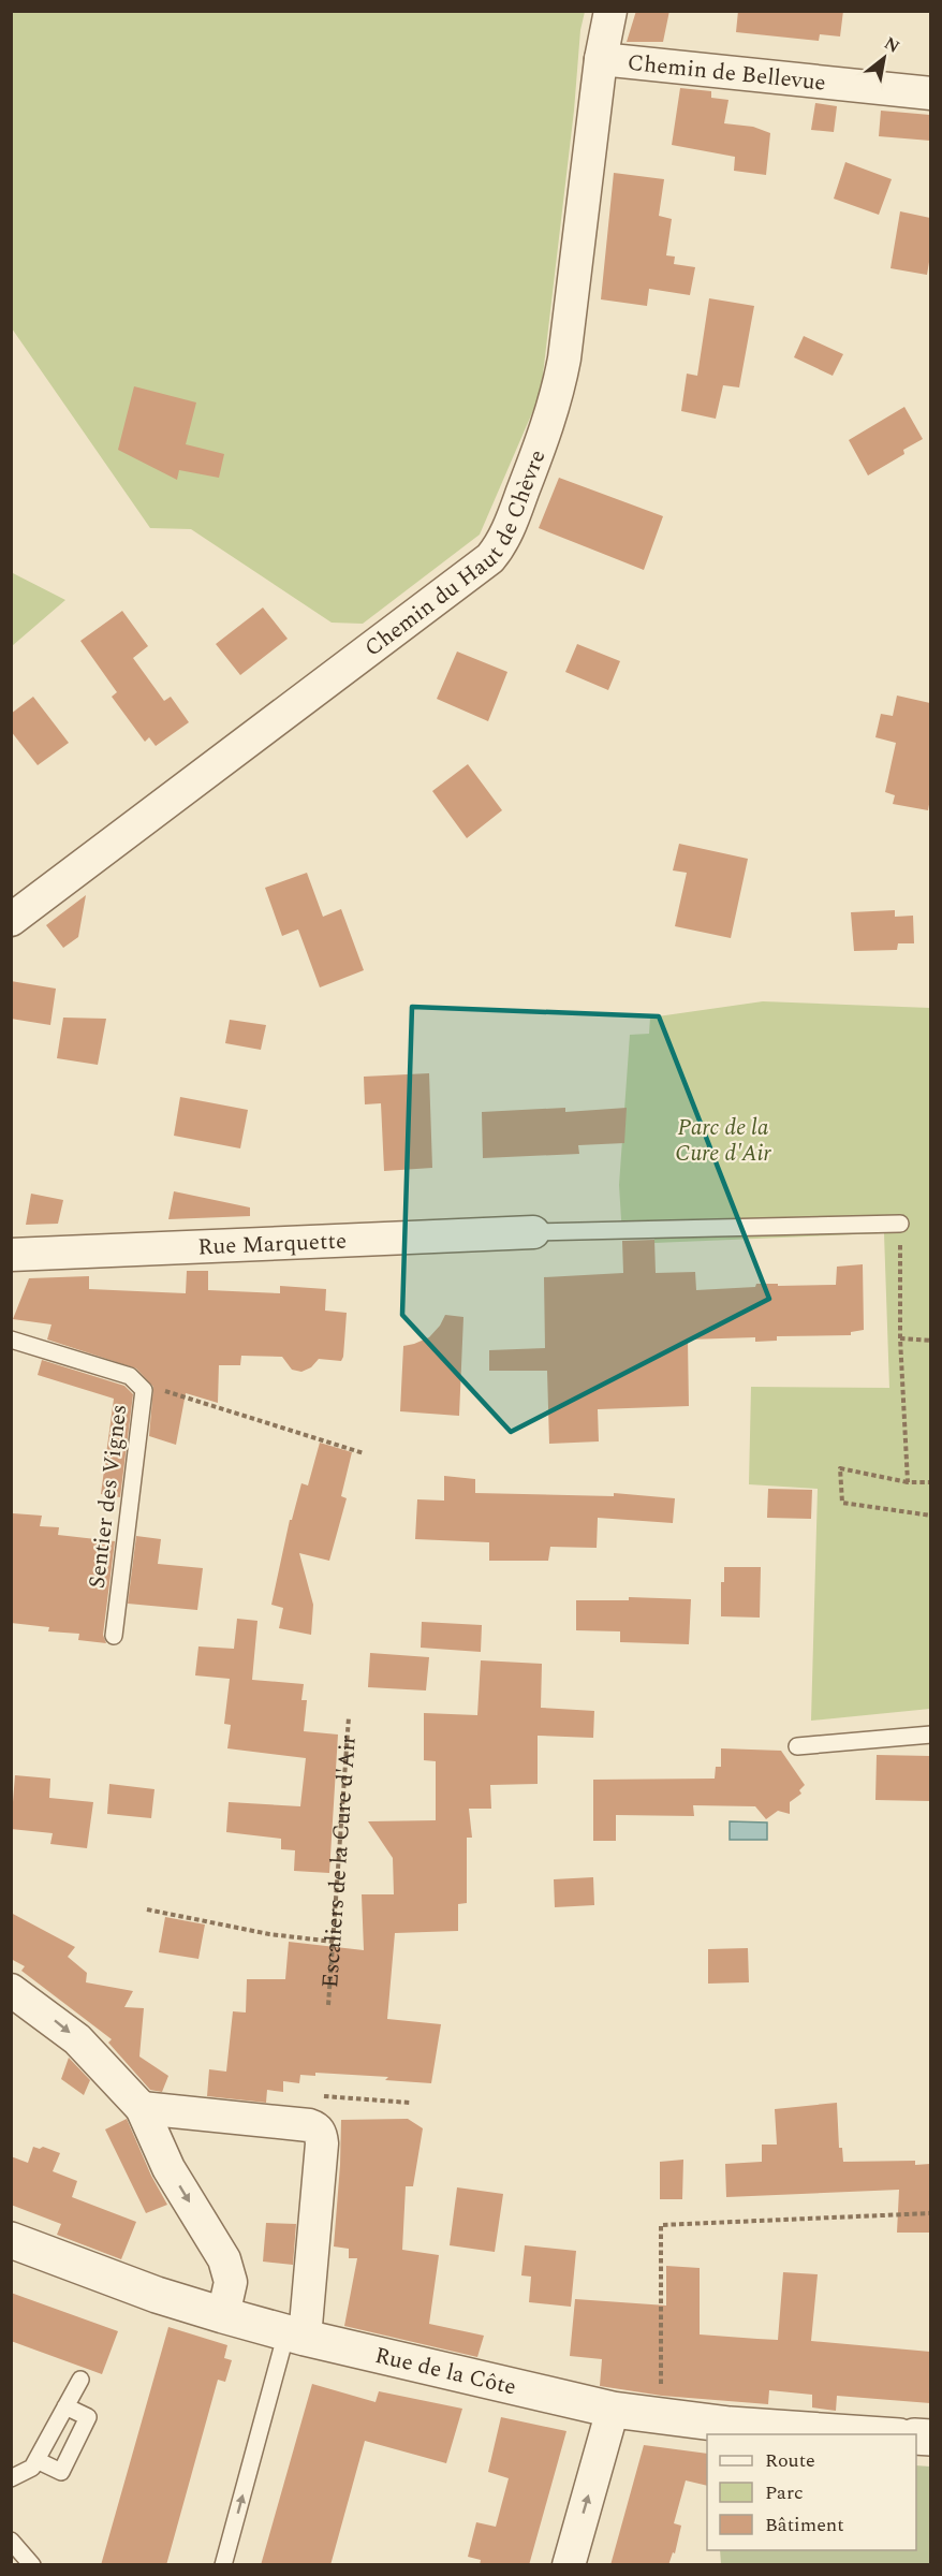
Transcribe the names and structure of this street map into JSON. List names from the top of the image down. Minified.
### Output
{"streets":{"street":["Chemin de Bellevue","Chemin du Haut de Chèvre","Rue Marquette","Rue de la Côte"],"lane":["Sentier des Vignes"],"path":["Escaliers de la Cure d'Air"]},"crossings":[["Chemin de Bellevue","Chemin du Haut de Chèvre"]],"parks":["Parc de la Cure d'Air"],"legend":["Route","Parc","Bâtiment"],"north":"top right"}
